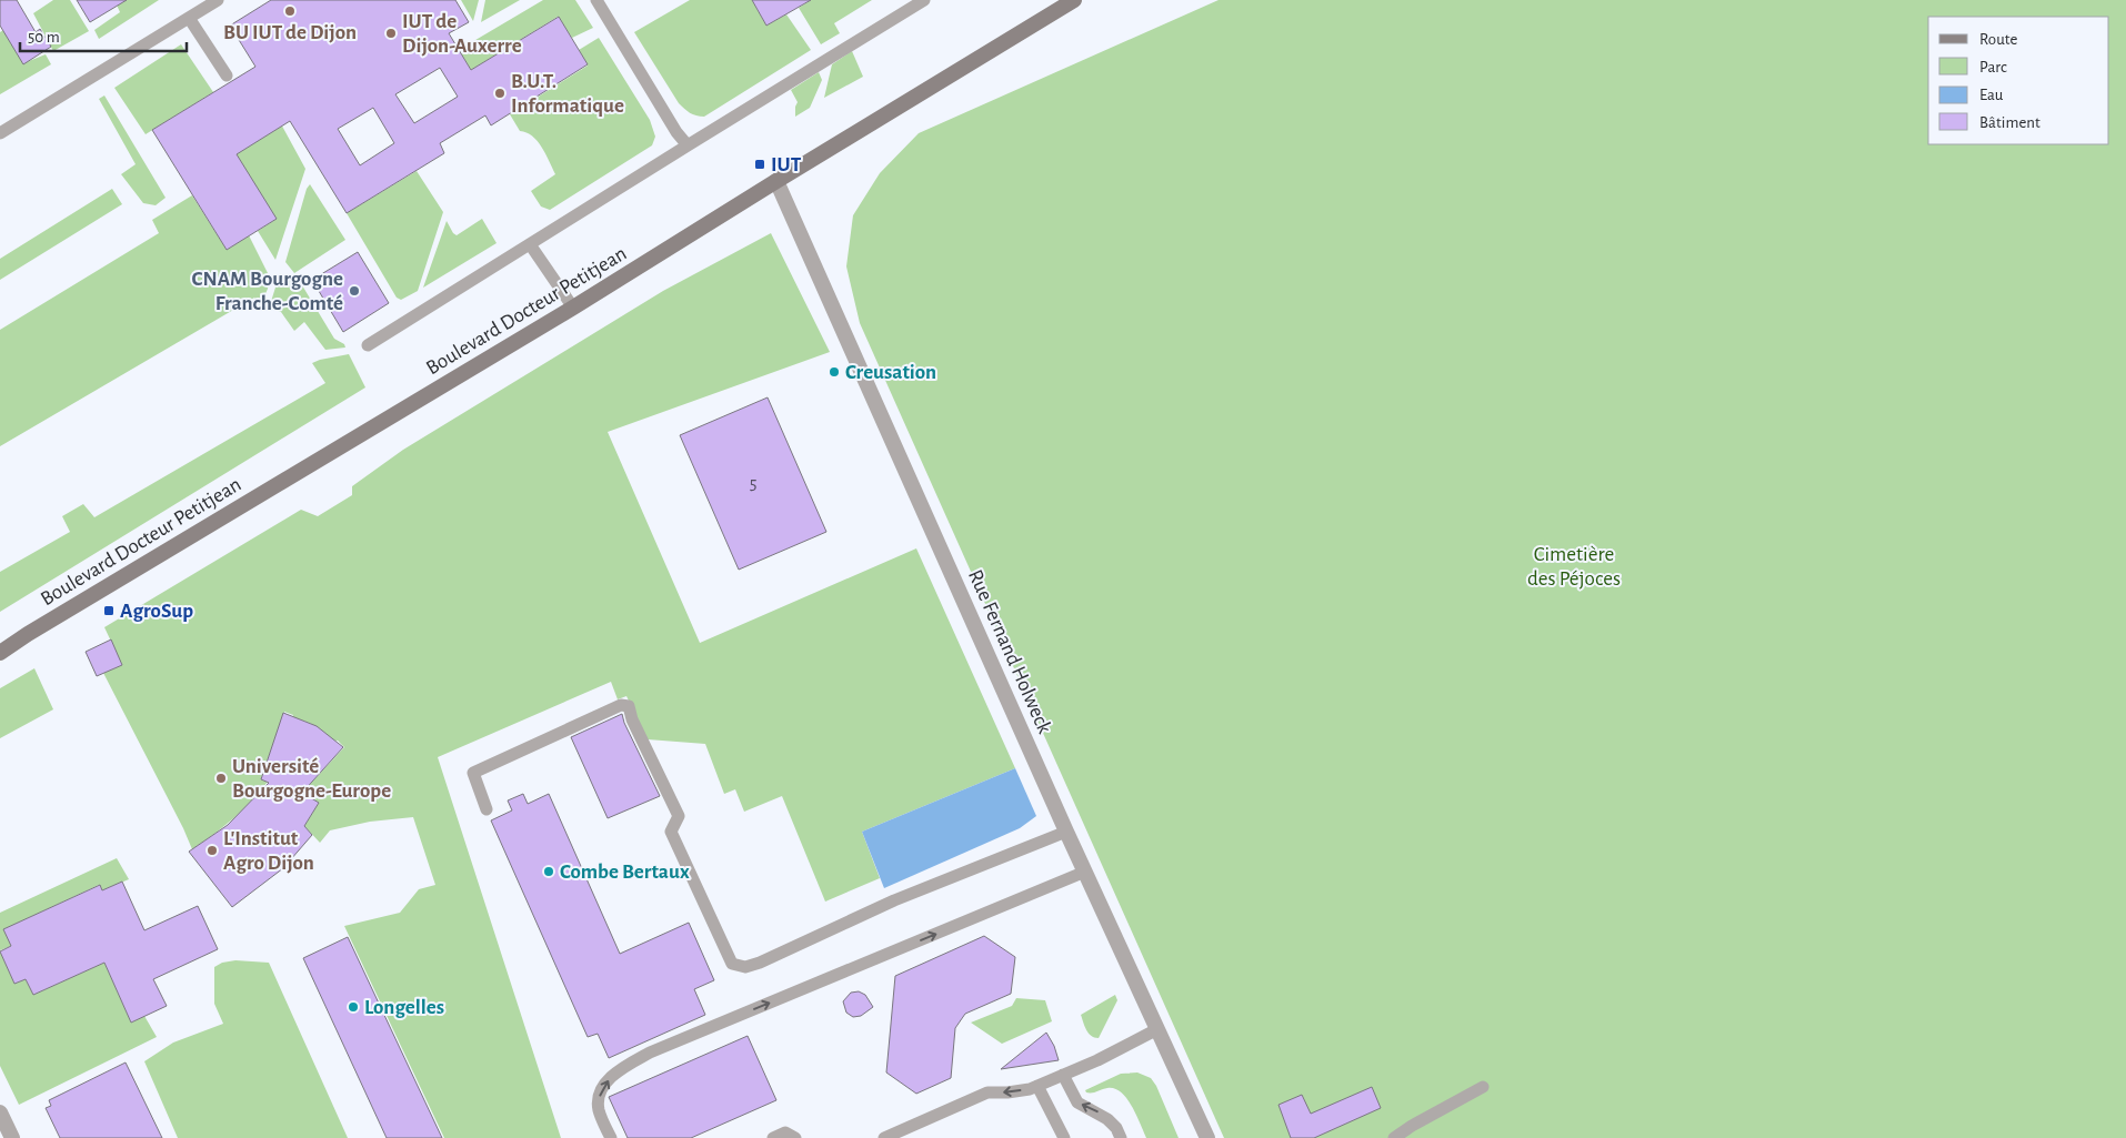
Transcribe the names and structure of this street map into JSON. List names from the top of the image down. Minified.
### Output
{"streets":{"main road":["Boulevard Docteur Petitjean"],"street":["Rue Fernand Holweck"]},"crossings":[["Boulevard Docteur Petitjean","Rue Fernand Holweck"]],"parks":["Cimetière des Péjoces"],"places":{"other":["BU IUT de Dijon","IUT de Dijon-Auxerre","B.U.T. Informatique","CNAM Bourgogne Franche-Comté","Creusation","Université Bourgogne-Europe","L'Institut Agro Dijon","Combe Bertaux","Longelles"],"transit":["IUT","AgroSup"]},"house_numbers":["5"],"legend":["Route","Parc","Eau","Bâtiment"],"scale_bar":"50 m"}
